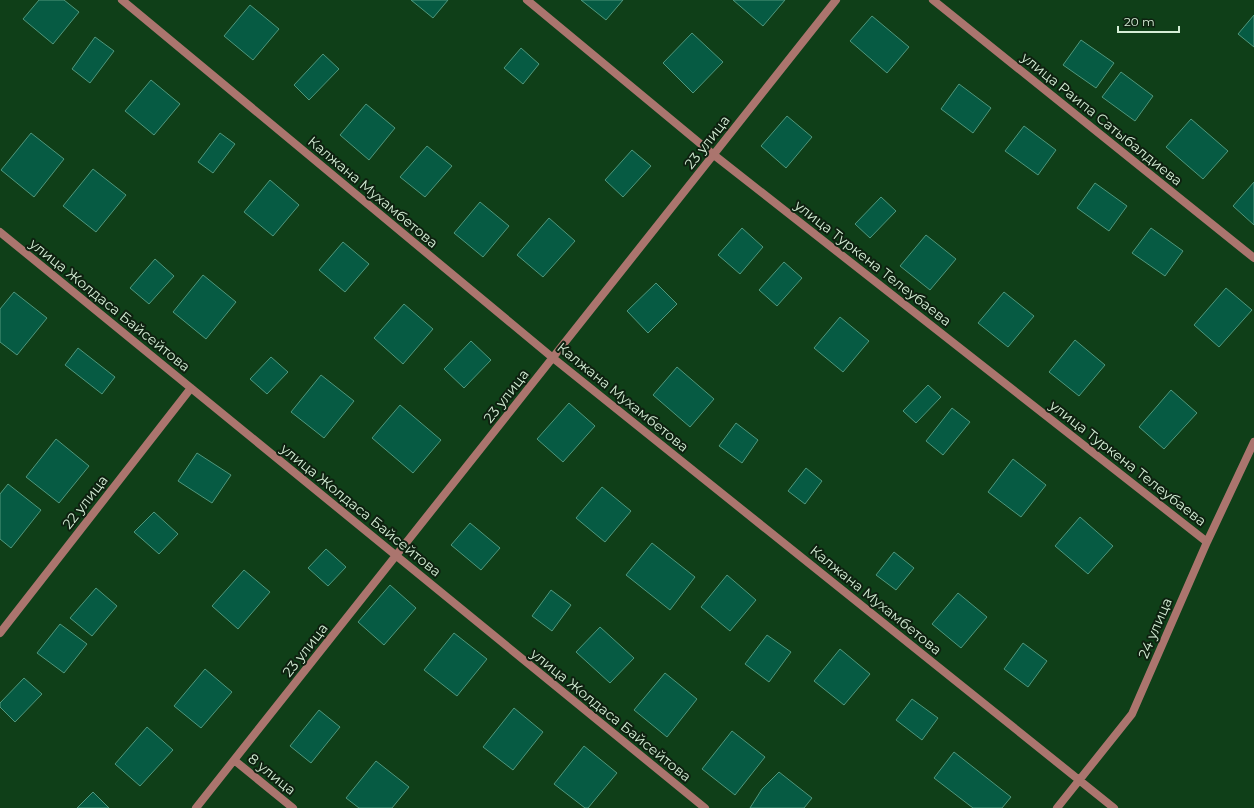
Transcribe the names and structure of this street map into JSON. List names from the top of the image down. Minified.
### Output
{"streets":{"street":["улица Раипа Сатыбалдиева","23 улица","Калжана Мухамбетова","улица Туркена Телеубаева","улица Жолдаса Байсейтова","22 улица","24 улица","8 улица"]},"crossings":[["23 улица","Калжана Мухамбетова"],["23 улица","улица Туркена Телеубаева"],["23 улица","улица Жолдаса Байсейтова"],["23 улица","8 улица"],["Калжана Мухамбетова","24 улица"],["улица Туркена Телеубаева","24 улица"],["улица Жолдаса Байсейтова","22 улица"]],"scale_bar":"20 m"}
